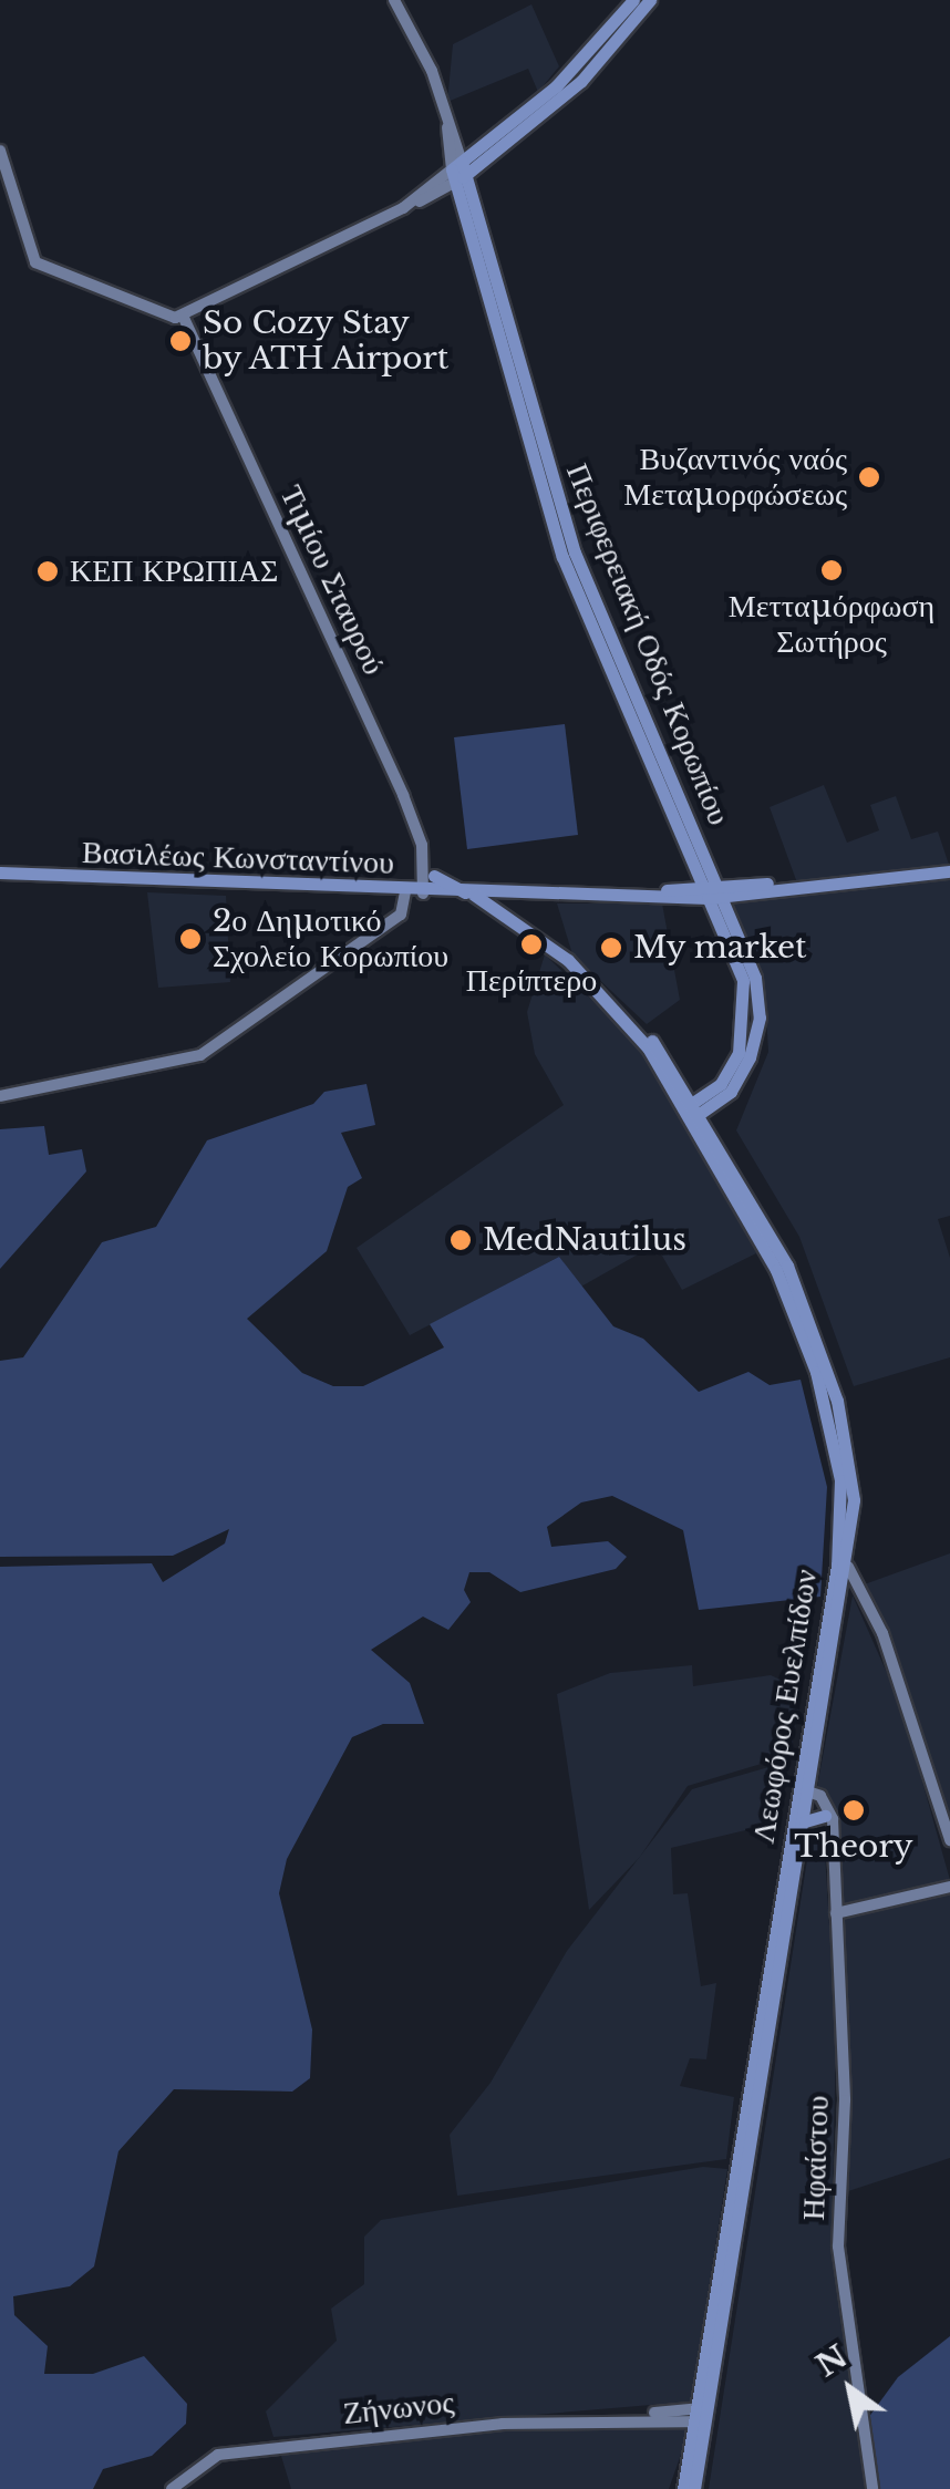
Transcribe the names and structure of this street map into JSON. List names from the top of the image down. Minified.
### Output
{"streets":{"main road":["Περιφερειακή Οδός Κορωπίου","Βασιλέως Κωνσταντίνου","Λεωφόρος Ευελπίδων"],"street":["Τιμίου Σταυρού","Ηφαίστου","Ζήνωνος"]},"crossings":[["Τιμίου Σταυρού","Βασιλέως Κωνσταντίνου"],["Τιμίου Σταυρού","Λεωφόρος Ευελπίδων"],["Περιφερειακή Οδός Κορωπίου","Βασιλέως Κωνσταντίνου"],["Περιφερειακή Οδός Κορωπίου","Λεωφόρος Ευελπίδων"],["Βασιλέως Κωνσταντίνου","Λεωφόρος Ευελπίδων"],["Λεωφόρος Ευελπίδων","Ζήνωνος"]],"places":["So Cozy Stay by ATH Airport","Βυζαντινός ναός Μεταμορφώσεως","Μετταμόρφωση Σωτήρος","ΚΕΠ ΚΡΩΠΙΑΣ","2ο Δημοτικό Σχολείο Κορωπίου","Περίπτερο","My market","MedNautilus","Theory"],"north":"top left"}
